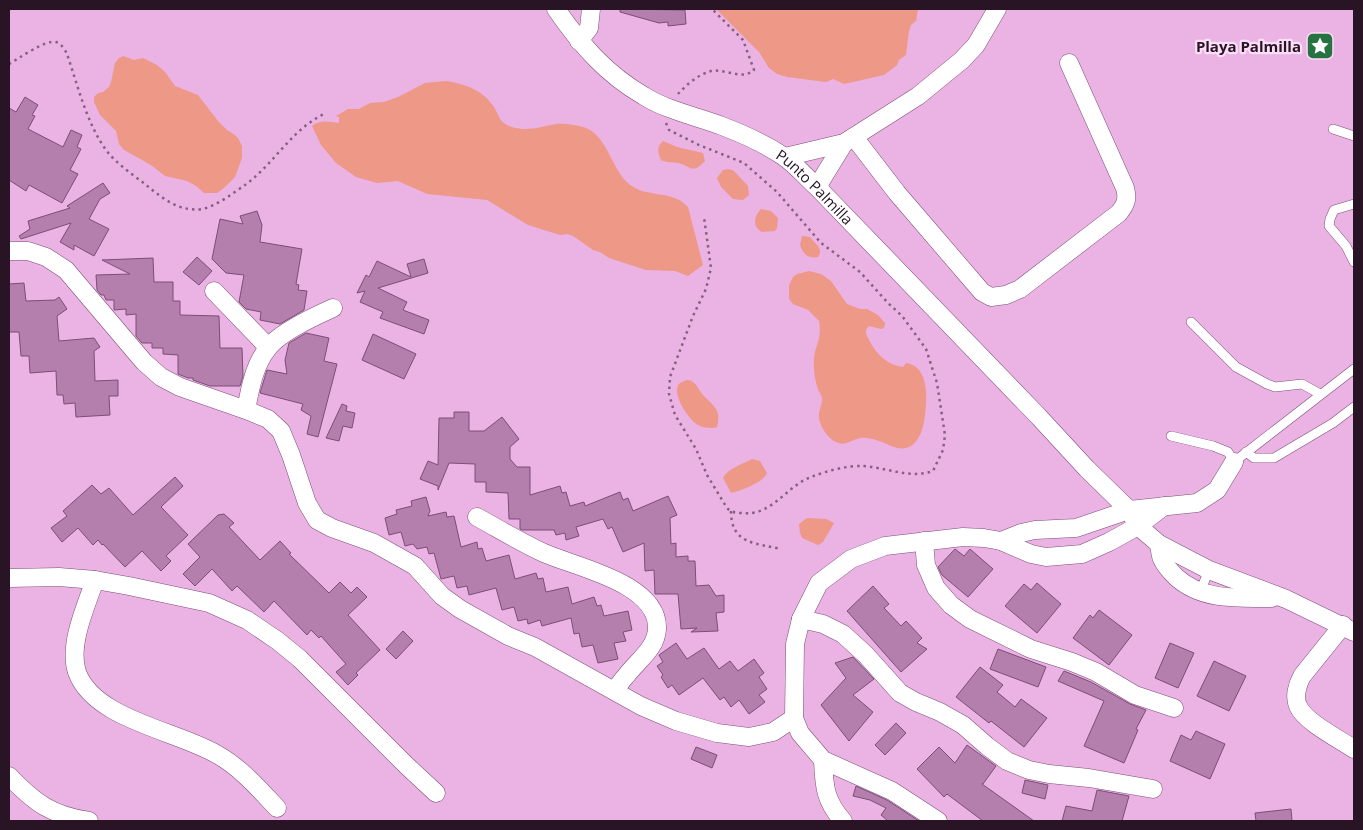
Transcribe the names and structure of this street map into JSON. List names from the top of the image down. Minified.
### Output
{"streets":{"street":["Punto Palmilla"]},"places":{"place":["Playa Palmilla"]}}
